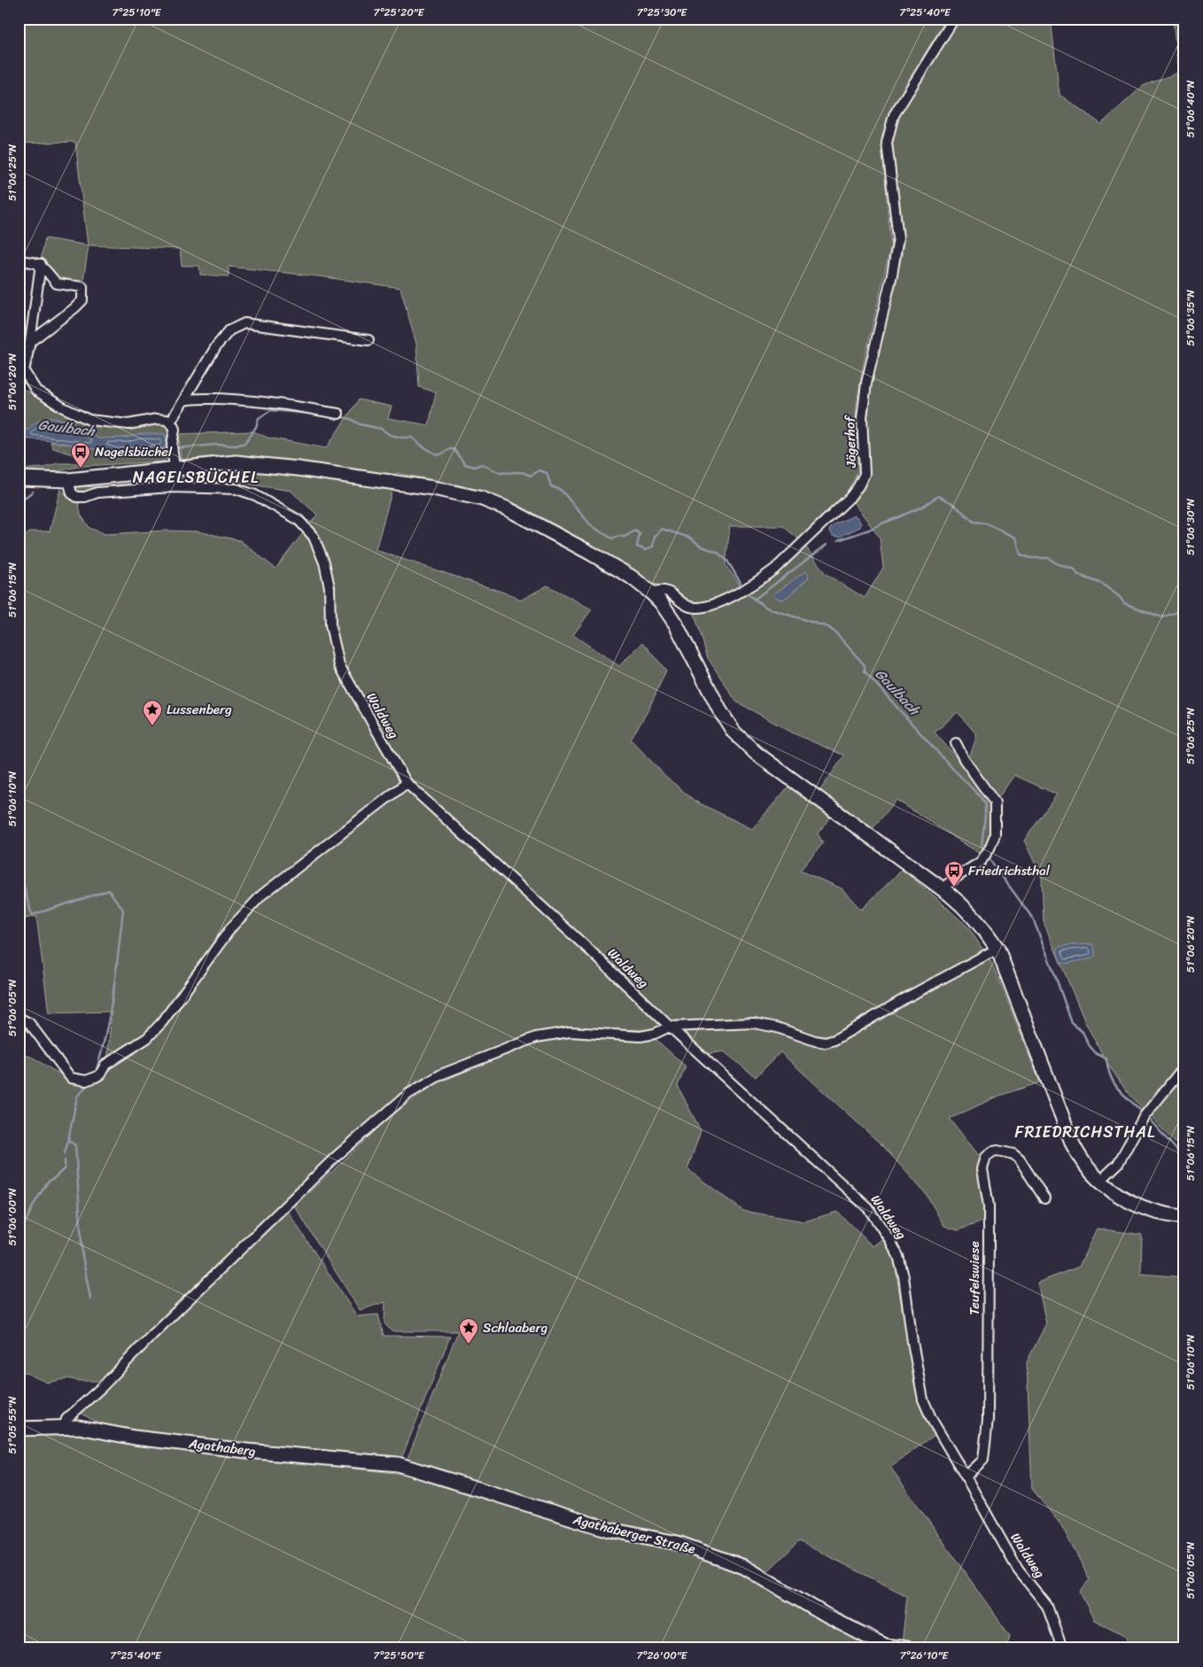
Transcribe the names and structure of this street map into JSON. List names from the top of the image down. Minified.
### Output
{"streets":{"main road":["Agathaberg","Agathaberger Straße"],"street":["Jägerhof","Waldweg","Teufelswiese"]},"crossings":[["Waldweg","Teufelswiese"],["Agathaberg","Agathaberger Straße"]],"districts":["NAGELSBÜCHEL","FRIEDRICHSTHAL"],"water":["Gaulbach"],"places":{"bus stop":["Nagelsbüchel","Friedrichsthal"],"place":["Lussenberg","Schlaaberg"]},"coordinates":["7°25'10\"E","7°25'20\"E","7°25'30\"E","7°25'40\"E","51°06'40\"N","51°06'25\"N","51°06'35\"N","51°06'20\"N","51°06'30\"N","51°06'15\"N","51°06'10\"N","51°06'05\"N","51°06'00\"N","51°05'55\"N","7°25'50\"E","7°26'00\"E","7°26'10\"E"]}
